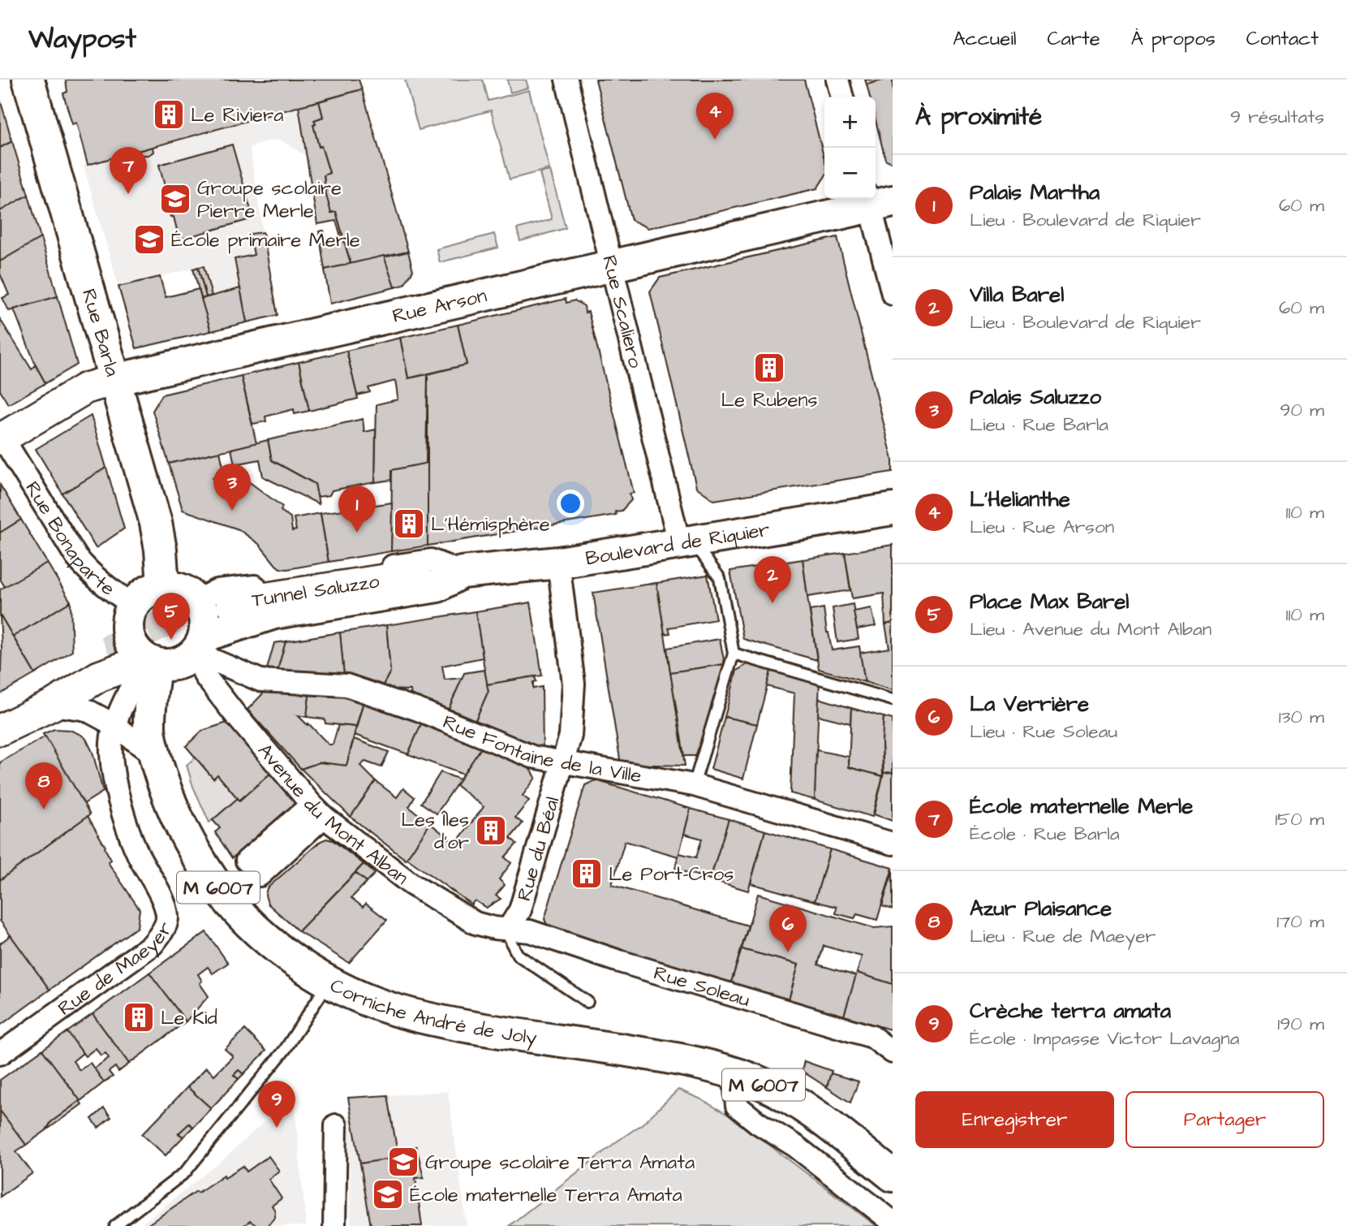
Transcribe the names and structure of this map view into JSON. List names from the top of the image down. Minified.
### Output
{"streets":{"main road":["Rue Arson","Rue Barla","Boulevard de Riquier","Tunnel Saluzzo","M 6007","Corniche André de Joly"],"street":["Rue Scaliero","Rue Bonaparte","Rue Fontaine de la Ville","Avenue du Mont Alban","Rue du Béal","Rue de Maeyer","Rue Soleau"]},"crossings":[["Rue Arson","Rue Scaliero"],["Rue Arson","Rue Barla"],["Rue Arson","Rue Bonaparte"],["Rue Scaliero","Boulevard de Riquier"],["Rue Barla","Rue Bonaparte"],["Rue Barla","Boulevard de Riquier"],["Rue Barla","Rue Fontaine de la Ville"],["Rue Barla","Avenue du Mont Alban"],["Rue Barla","Rue de Maeyer"],["Rue Barla","Corniche André de Joly"],["Rue Bonaparte","Boulevard de Riquier"],["Rue Bonaparte","Rue Fontaine de la Ville"],["Rue Bonaparte","Avenue du Mont Alban"],["Rue Bonaparte","Rue de Maeyer"],["Rue Bonaparte","Corniche André de Joly"],["Boulevard de Riquier","Tunnel Saluzzo"],["Boulevard de Riquier","Rue Fontaine de la Ville"],["Boulevard de Riquier","Avenue du Mont Alban"],["Boulevard de Riquier","Rue du Béal"],["Boulevard de Riquier","Rue de Maeyer"],["Boulevard de Riquier","Corniche André de Joly"],["Rue Fontaine de la Ville","Avenue du Mont Alban"],["Rue Fontaine de la Ville","Rue du Béal"],["Rue Fontaine de la Ville","Rue de Maeyer"],["Rue Fontaine de la Ville","Corniche André de Joly"],["Avenue du Mont Alban","Rue du Béal"],["Avenue du Mont Alban","Rue de Maeyer"],["Avenue du Mont Alban","Rue Soleau"],["Avenue du Mont Alban","Corniche André de Joly"],["Rue du Béal","Rue Soleau"],["Rue de Maeyer","Corniche André de Joly"]],"places":{"building":["Le Riviera","Le Rubens","L'Hémisphère","Les Îles d'or","Le Port-Cros","Le Kid"],"school or university":["Groupe scolaire Pierre Merle","École primaire Merle","Groupe scolaire Terra Amata","École maternelle Terra Amata"]},"page":{"header":"Waypost","nav":["Accueil","Carte","À propos","Contact"],"heading":["À proximité","9 résultats"],"pins":["4","7","3","1","2","5","8","6","9"],"map_buttons":["+","−"],"list":[{"mark":"1","name":"Palais Martha","note":"Lieu · Boulevard de Riquier","value":"60 m"},{"mark":"2","name":"Villa Barel","note":"Lieu · Boulevard de Riquier","value":"60 m"},{"mark":"3","name":"Palais Saluzzo","note":"Lieu · Rue Barla","value":"90 m"},{"mark":"4","name":"L'Helianthe","note":"Lieu · Rue Arson","value":"110 m"},{"mark":"5","name":"Place Max Barel","note":"Lieu · Avenue du Mont Alban","value":"110 m"},{"mark":"6","name":"La Verrière","note":"Lieu · Rue Soleau","value":"130 m"},{"mark":"7","name":"École maternelle Merle","note":"École · Rue Barla","value":"150 m"},{"mark":"8","name":"Azur Plaisance","note":"Lieu · Rue de Maeyer","value":"170 m"},{"mark":"9","name":"Crèche terra amata","note":"École · Impasse Victor Lavagna","value":"190 m"}],"buttons":["Enregistrer","Partager"]}}
